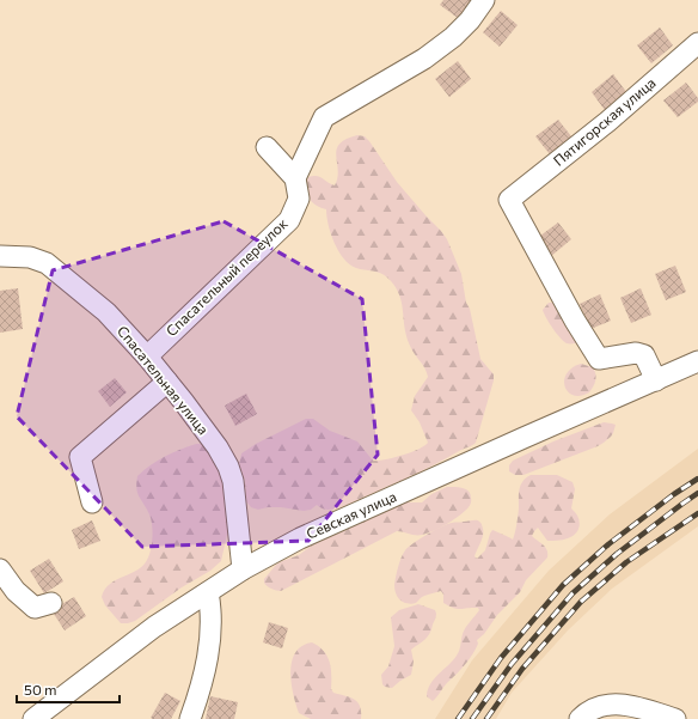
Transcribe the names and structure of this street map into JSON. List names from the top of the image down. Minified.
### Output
{"streets":{"street":["Пятигорская улица","Спасательный переулок","Спасательная улица","Севская улица"]},"crossings":[["Пятигорская улица","Севская улица"],["Спасательный переулок","Спасательная улица"],["Спасательная улица","Севская улица"]],"scale_bar":"50 m"}
